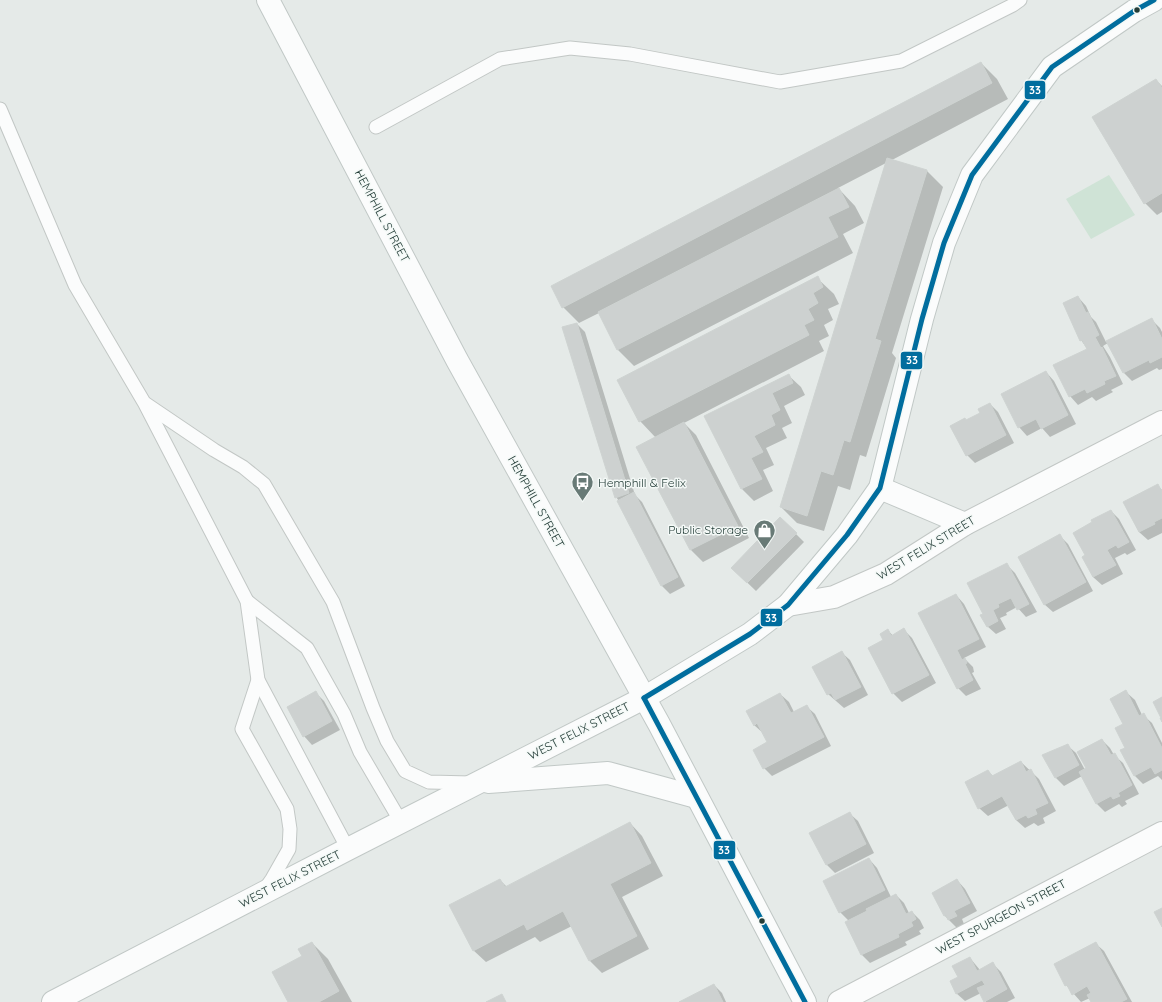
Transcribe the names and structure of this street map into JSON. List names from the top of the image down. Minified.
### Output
{"streets":{"street":["HEMPHILL STREET","WEST FELIX STREET","WEST SPURGEON STREET"]},"crossings":[["HEMPHILL STREET","WEST FELIX STREET"]],"places":{"bus stop":["Hemphill & Felix"],"shop":["Public Storage"]},"lines":["transit line 33"]}
